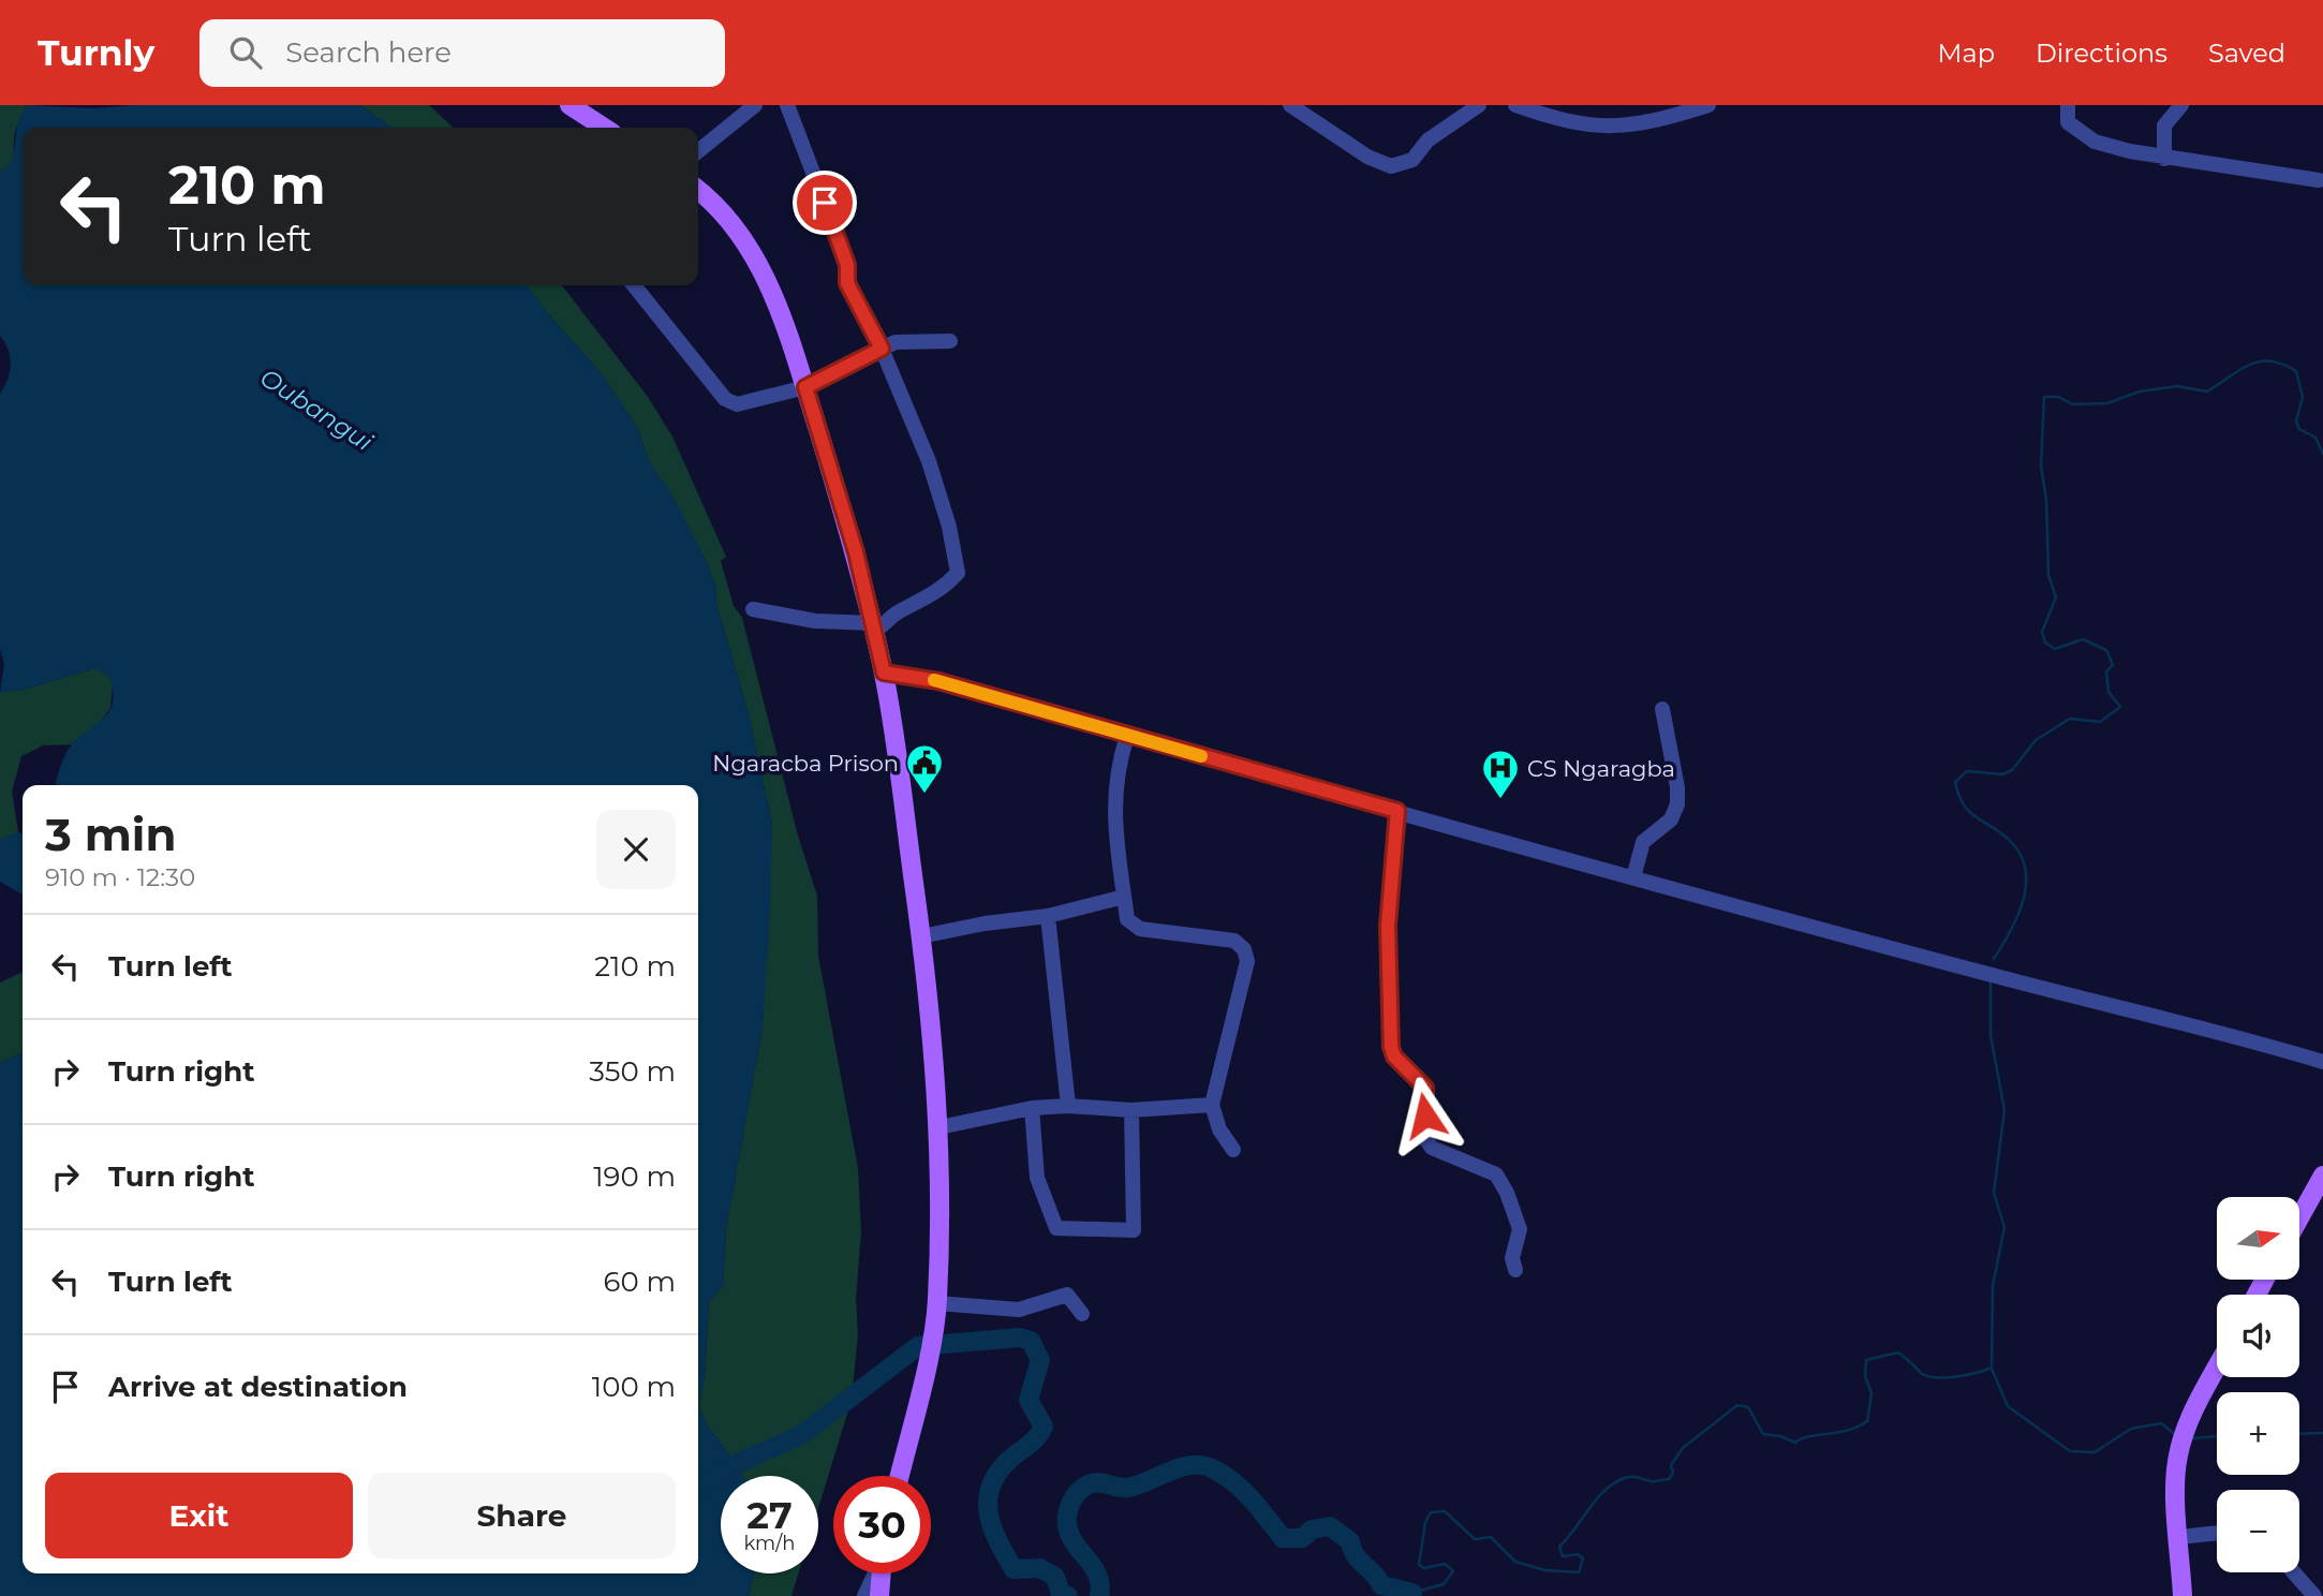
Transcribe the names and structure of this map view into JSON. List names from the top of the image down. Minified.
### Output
{"water":["Oubangui"],"places":{"public building":["Ngaracba Prison"],"hospital":["CS Ngaragba"]},"north":"right","page":{"header":"Turnly","search":"Search here","nav":["Map","Directions","Saved"],"turn":["210 m","Turn left"],"heading":["3 min","910 m · 12:30"],"list":[{"name":"Turn left","value":"210 m"},{"name":"Turn right","value":"350 m"},{"name":"Turn right","value":"190 m"},{"name":"Turn left","value":"60 m"},{"name":"Arrive at destination","value":"100 m"}],"map_buttons":["+","−"],"buttons":["Exit","Share"],"speed":"27 km/h","limit":"30"}}
